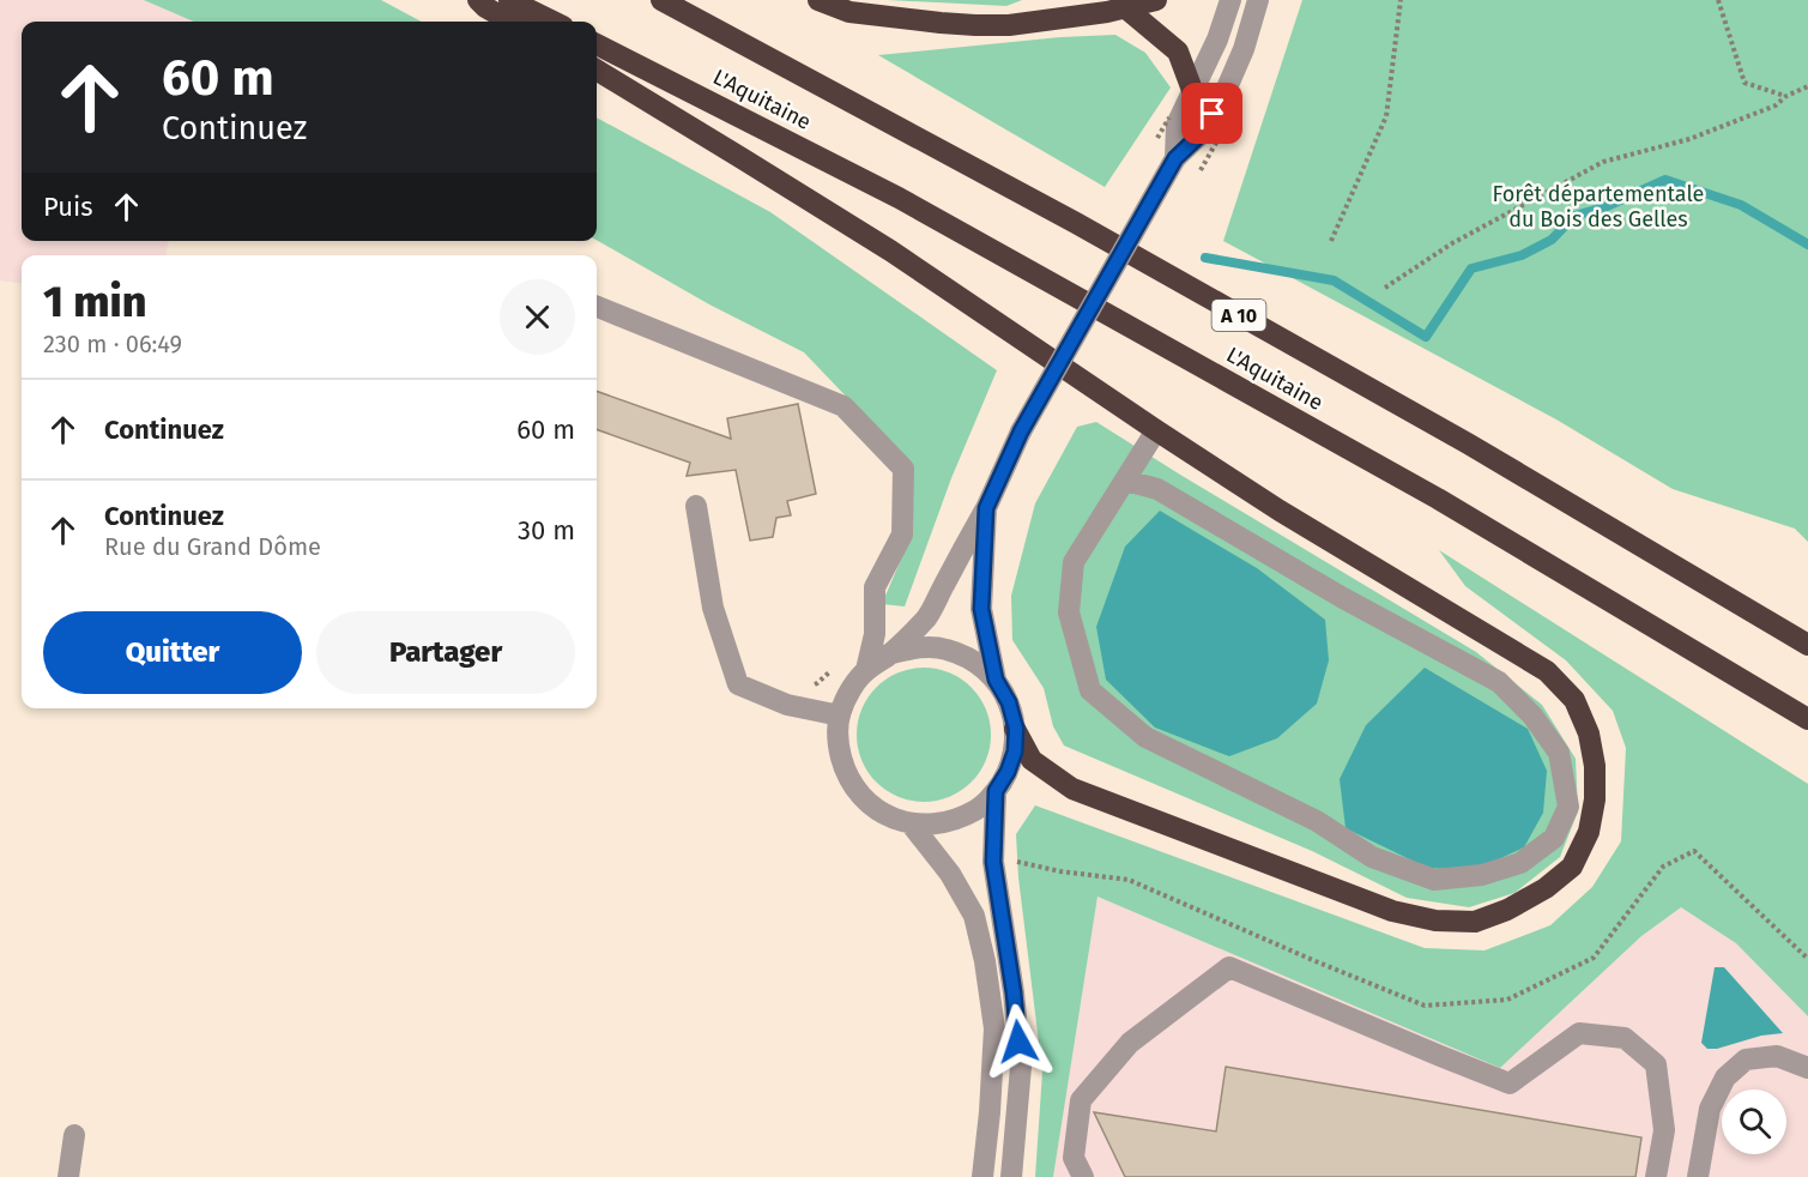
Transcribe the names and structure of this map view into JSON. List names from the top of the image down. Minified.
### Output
{"streets":{"highway":["L'Aquitaine","A 10"]},"parks":["Forêt départementale du Bois des Gelles"],"page":{"turn":["60 m","Continuez"],"then":"Puis","heading":["1 min","230 m · 06:49"],"list":[{"name":"Continuez","value":"60 m"},{"name":"Continuez","note":"Rue du Grand Dôme","value":"30 m"}],"buttons":["Quitter","Partager"]}}
